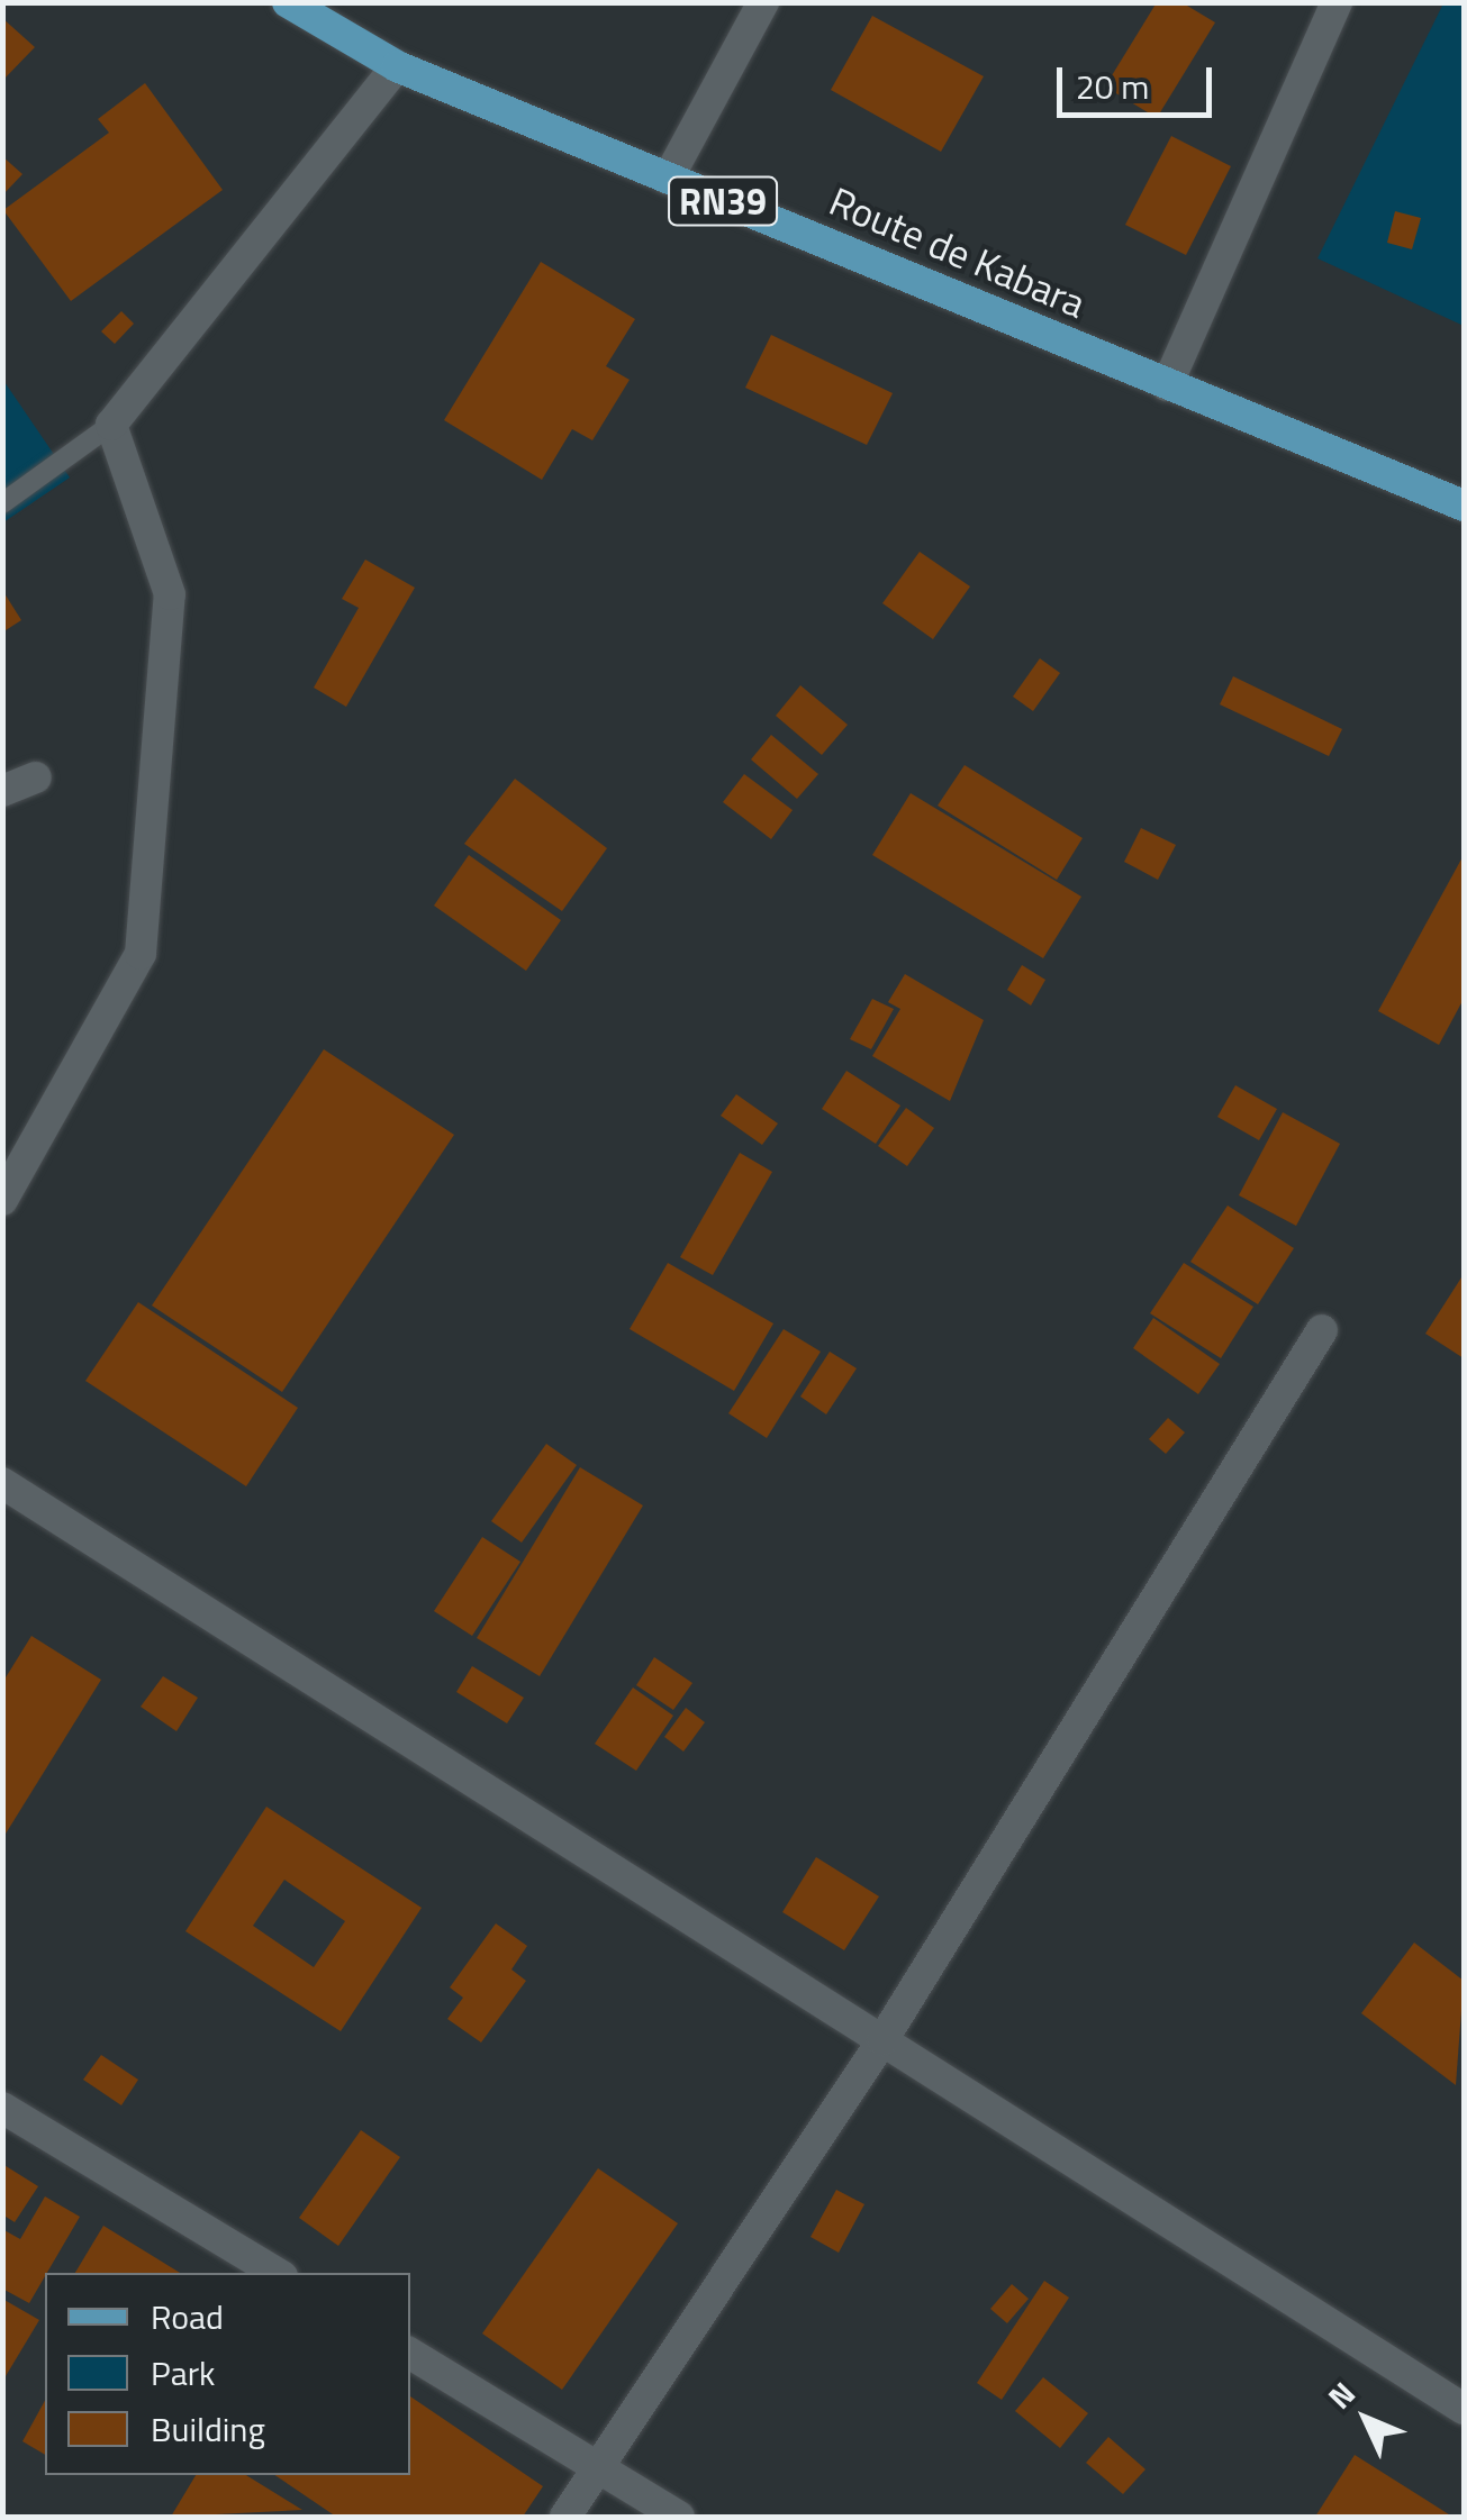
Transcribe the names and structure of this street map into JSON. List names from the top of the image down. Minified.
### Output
{"streets":{"main road":["RN39","Route de Kabara"]},"crossings":[["RN39","Route de Kabara"]],"legend":["Road","Park","Building"],"scale_bar":"20 m","north":"top left"}
